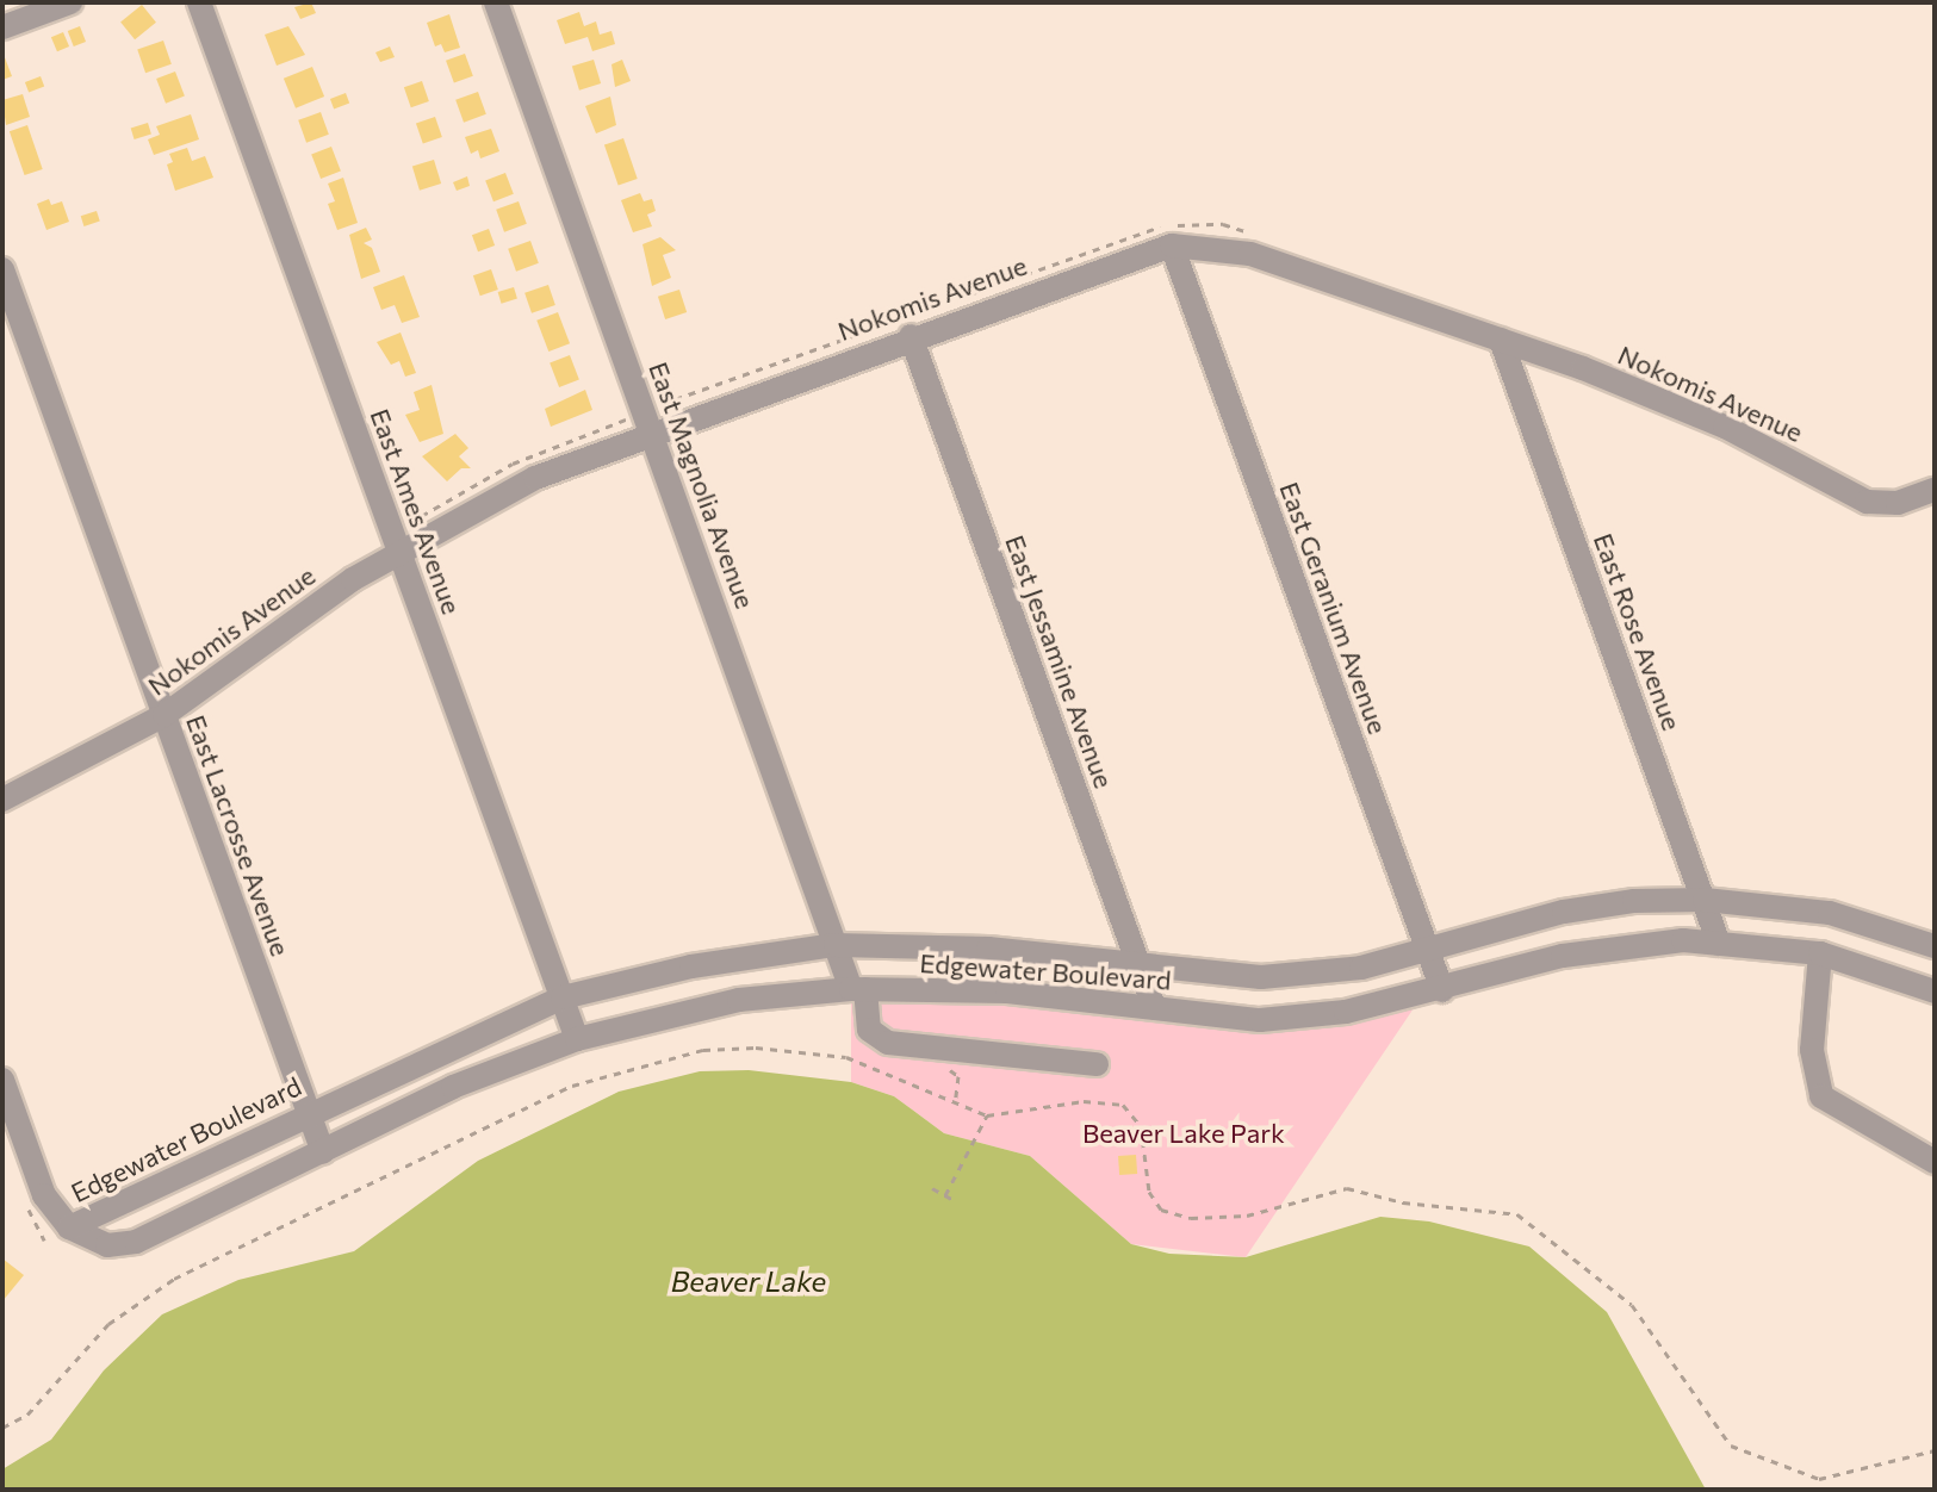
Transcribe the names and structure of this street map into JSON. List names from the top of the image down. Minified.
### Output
{"streets":{"street":["Nokomis Avenue","East Magnolia Avenue","East Ames Avenue","East Geranium Avenue","East Rose Avenue","East Jessamine Avenue","East Lacrosse Avenue","Edgewater Boulevard"]},"crossings":[["Nokomis Avenue","East Magnolia Avenue"],["Nokomis Avenue","East Ames Avenue"],["Nokomis Avenue","East Geranium Avenue"],["Nokomis Avenue","East Rose Avenue"],["Nokomis Avenue","East Jessamine Avenue"],["Nokomis Avenue","East Lacrosse Avenue"],["East Magnolia Avenue","Edgewater Boulevard"],["East Ames Avenue","Edgewater Boulevard"],["East Geranium Avenue","Edgewater Boulevard"],["East Rose Avenue","Edgewater Boulevard"],["East Jessamine Avenue","Edgewater Boulevard"],["East Lacrosse Avenue","Edgewater Boulevard"]],"water":["Beaver Lake"],"parks":["Beaver Lake Park"]}
